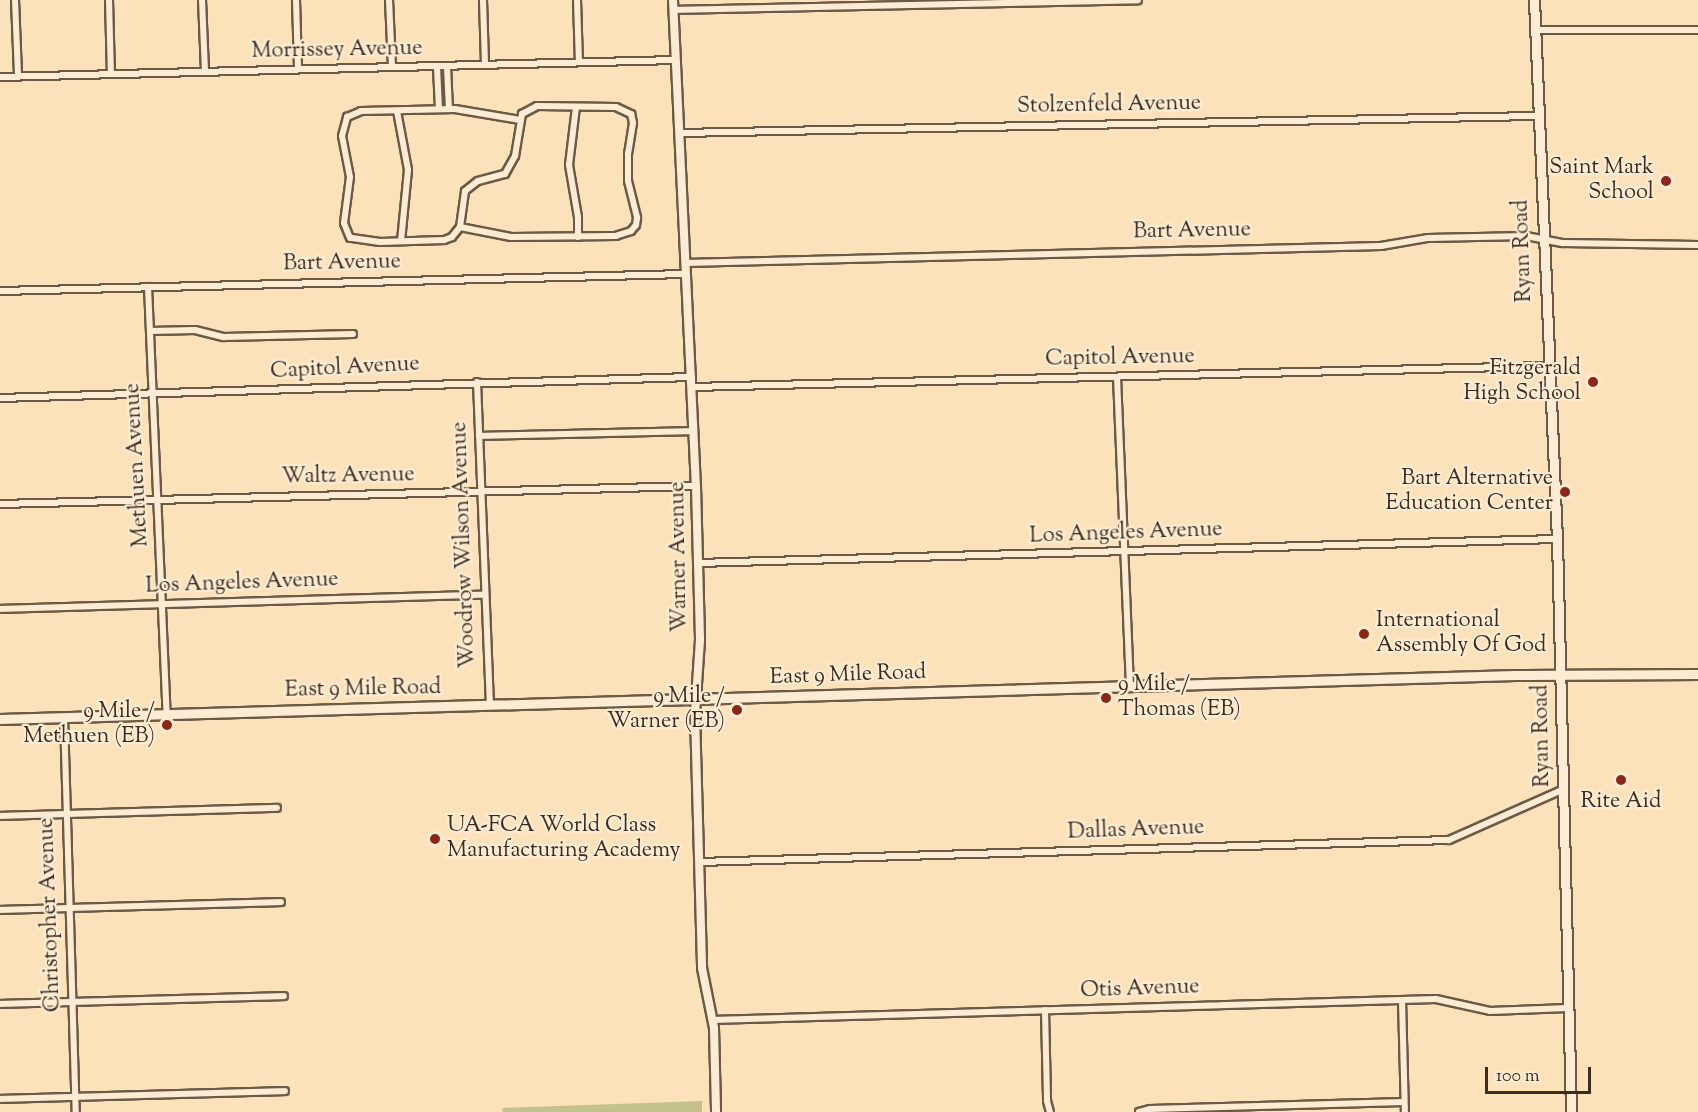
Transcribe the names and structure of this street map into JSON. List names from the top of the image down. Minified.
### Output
{"streets":{"main road":["Ryan Road","East 9 Mile Road"],"street":["Morrissey Avenue","Stolzenfeld Avenue","Bart Avenue","Capitol Avenue","Methuen Avenue","Waltz Avenue","Los Angeles Avenue","Woodrow Wilson Avenue","Warner Avenue","Dallas Avenue","Christopher Avenue","Otis Avenue"]},"crossings":[["Morrissey Avenue","Warner Avenue"],["Stolzenfeld Avenue","Ryan Road"],["Stolzenfeld Avenue","Warner Avenue"],["Bart Avenue","Ryan Road"],["Bart Avenue","Methuen Avenue"],["Bart Avenue","Warner Avenue"],["Ryan Road","Capitol Avenue"],["Ryan Road","Los Angeles Avenue"],["Ryan Road","East 9 Mile Road"],["Ryan Road","Dallas Avenue"],["Ryan Road","Otis Avenue"],["Capitol Avenue","Methuen Avenue"],["Capitol Avenue","Woodrow Wilson Avenue"],["Capitol Avenue","Warner Avenue"],["Methuen Avenue","Waltz Avenue"],["Methuen Avenue","Los Angeles Avenue"],["Methuen Avenue","East 9 Mile Road"],["Waltz Avenue","Woodrow Wilson Avenue"],["Waltz Avenue","Warner Avenue"],["Los Angeles Avenue","Woodrow Wilson Avenue"],["Los Angeles Avenue","Warner Avenue"],["Woodrow Wilson Avenue","East 9 Mile Road"],["Warner Avenue","East 9 Mile Road"],["Warner Avenue","Dallas Avenue"],["Warner Avenue","Otis Avenue"],["East 9 Mile Road","Christopher Avenue"]],"places":["Saint Mark School","Fitzgerald High School","Bart Alternative Education Center","International Assembly Of God","9 Mile / Thomas (EB)","9 Mile / Warner (EB)","9 Mile / Methuen (EB)","Rite Aid","UA-FCA World Class Manufacturing Academy"],"scale_bar":"100 m"}
